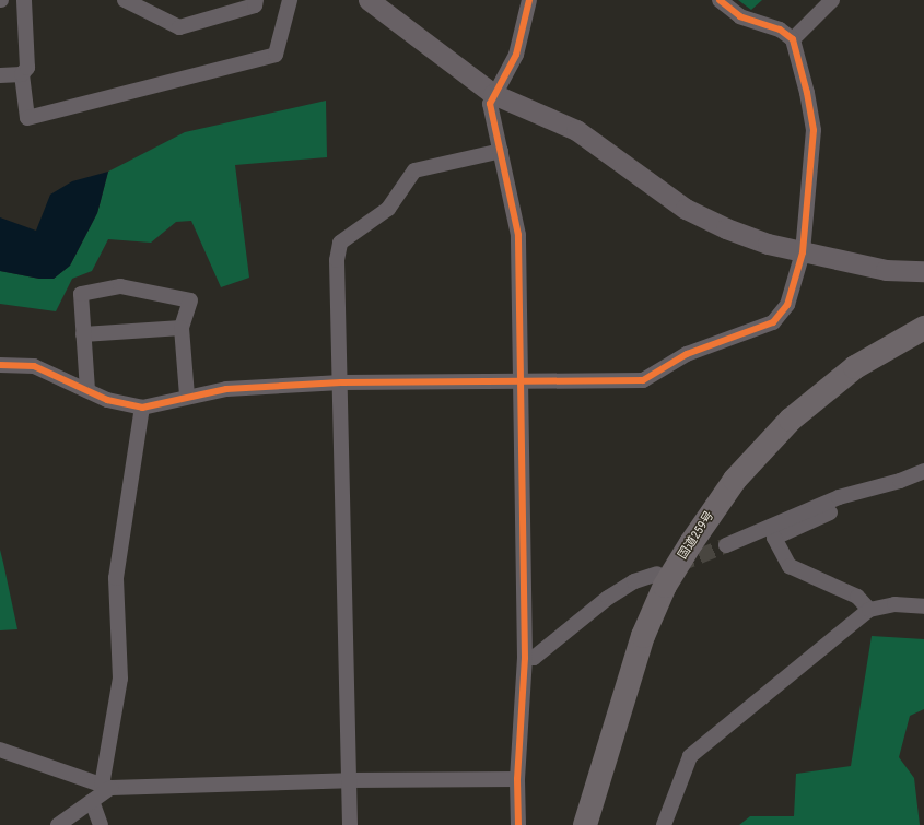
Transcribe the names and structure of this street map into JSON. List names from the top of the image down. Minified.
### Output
{"streets":{"highway":["国道259号"]}}
